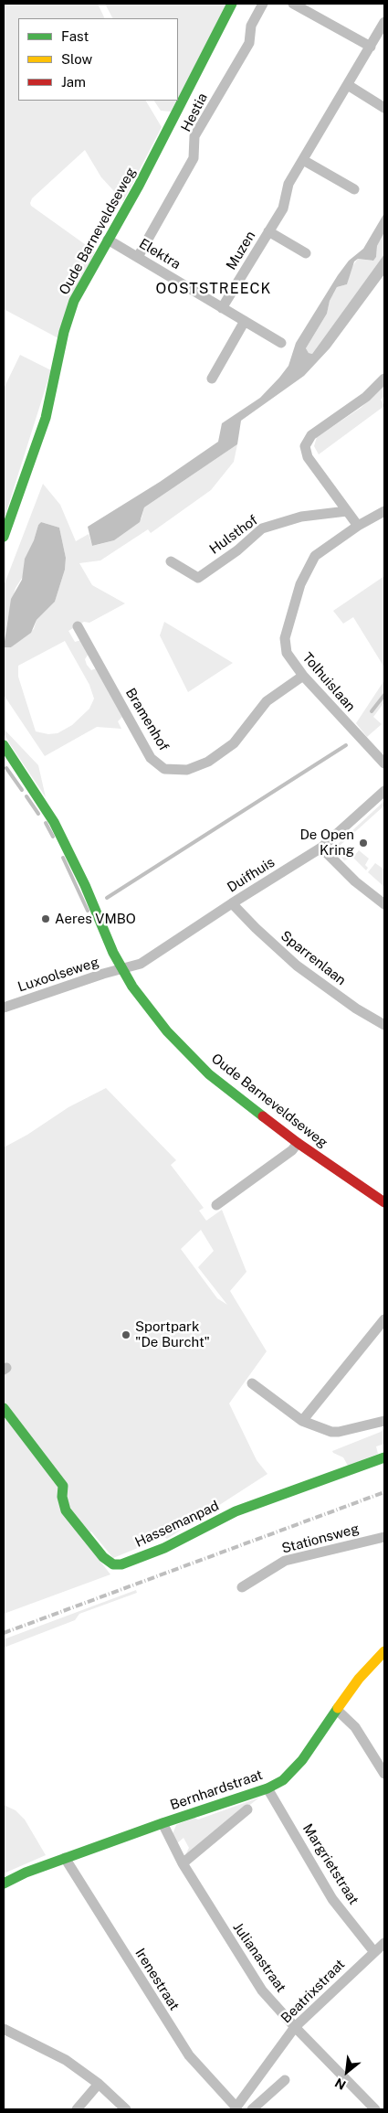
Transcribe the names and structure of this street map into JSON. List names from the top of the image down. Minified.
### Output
{"streets":{"street":["Hestia","Oude Barneveldseweg","Muzen","Elektra","Hulsthof","Tolhuislaan","Bramenhof","Duifhuis","Sparrenlaan","Luxoolseweg","Hassemanpad","Stationsweg","Bernhardstraat","Margrietstraat","Julianastraat","Irenestraat","Beatrixstraat"]},"crossings":[["Hestia","Elektra"],["Oude Barneveldseweg","Elektra"],["Oude Barneveldseweg","Duifhuis"],["Oude Barneveldseweg","Luxoolseweg"],["Muzen","Elektra"],["Tolhuislaan","Bramenhof"],["Duifhuis","Sparrenlaan"],["Duifhuis","Luxoolseweg"],["Bernhardstraat","Margrietstraat"],["Bernhardstraat","Julianastraat"],["Bernhardstraat","Irenestraat"],["Margrietstraat","Beatrixstraat"],["Julianastraat","Beatrixstraat"],["Irenestraat","Beatrixstraat"]],"districts":["OOSTSTREECK"],"places":["De Open Kring","Aeres VMBO","Sportpark \"De Burcht\""],"legend":["Fast","Slow","Jam"],"north":"bottom left"}
